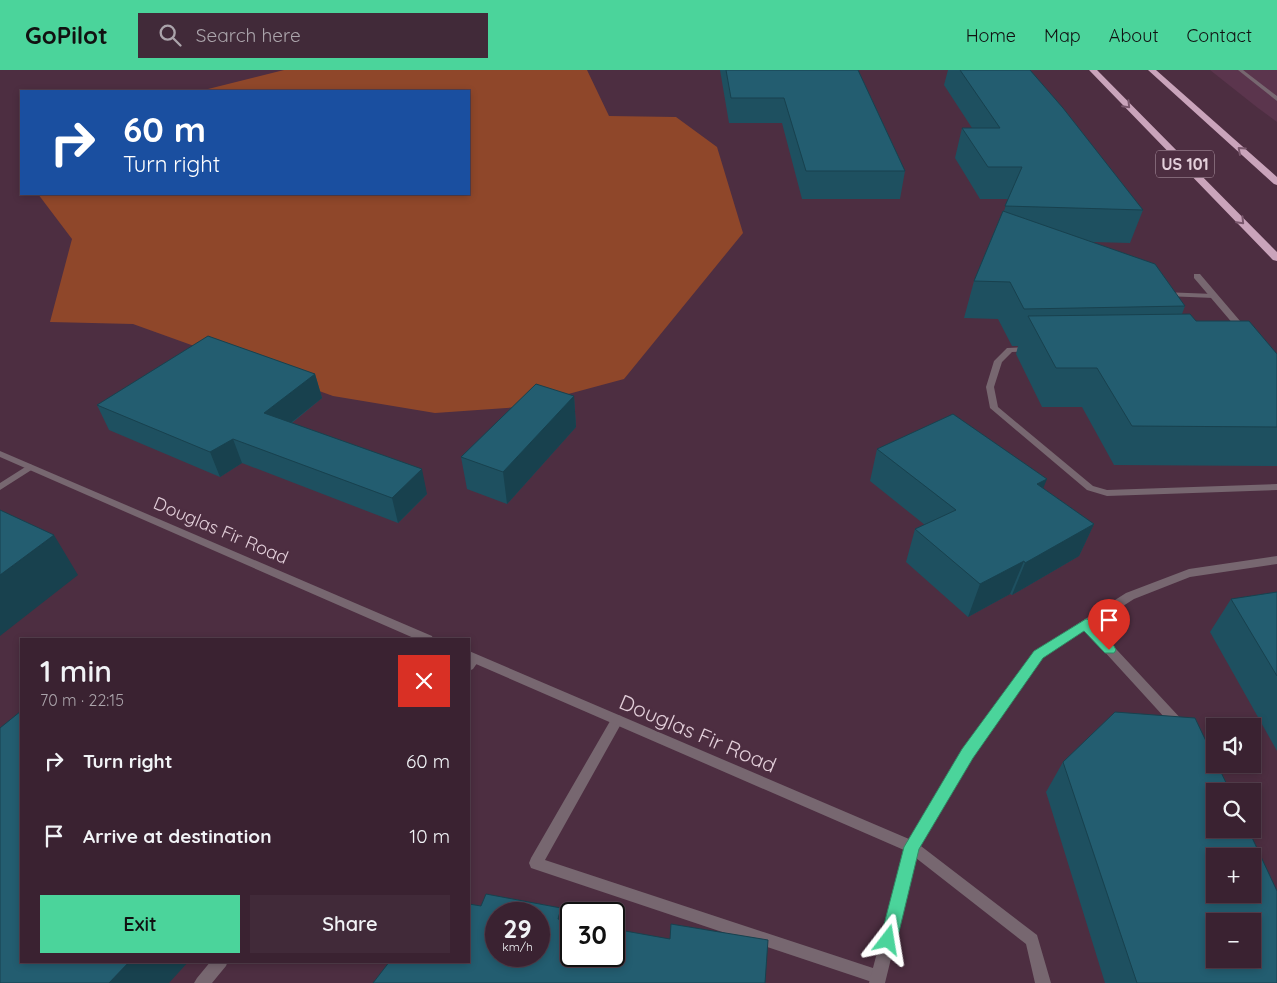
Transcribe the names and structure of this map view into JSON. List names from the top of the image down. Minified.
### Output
{"streets":{"highway":["US 101"],"street":["Douglas Fir Road"]},"page":{"header":"GoPilot","search":"Search here","nav":["Home","Map","About","Contact"],"turn":["60 m","Turn right"],"heading":["1 min","70 m · 22:15"],"map_buttons":["+","−"],"list":[{"name":"Turn right","value":"60 m"},{"name":"Arrive at destination","value":"10 m"}],"buttons":["Exit","Share"],"speed":"29 km/h","limit":"30"}}
